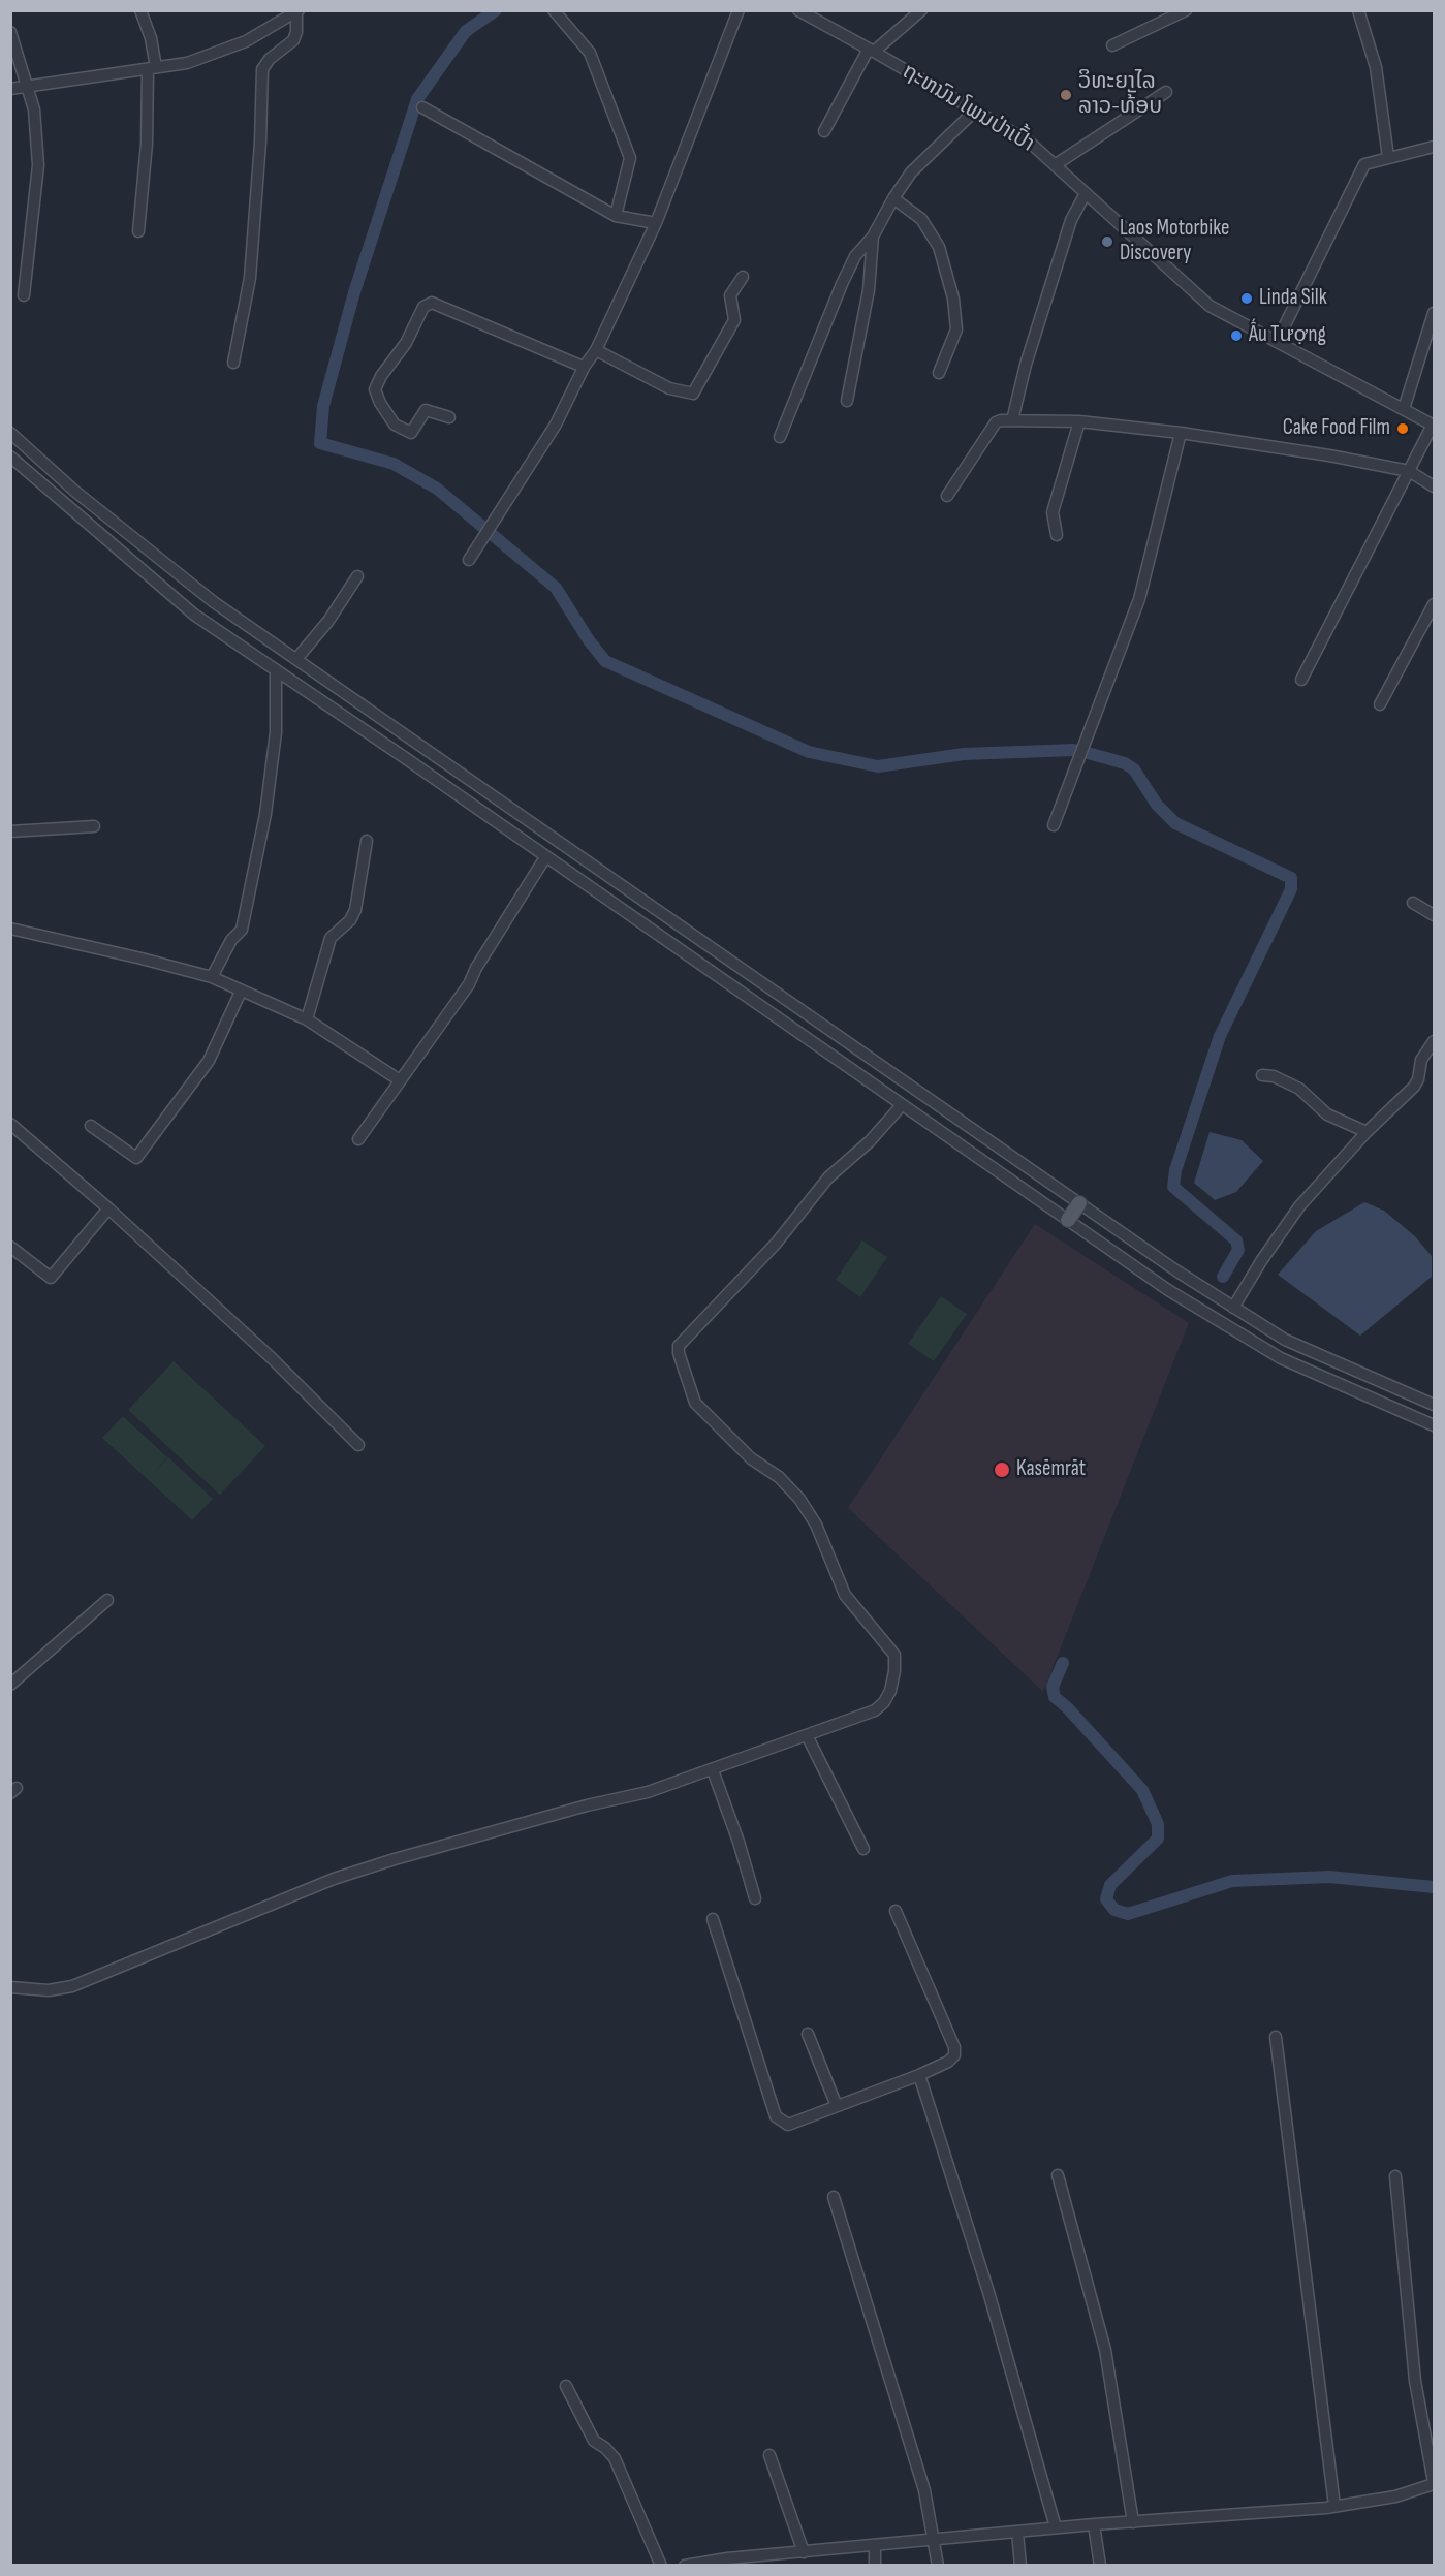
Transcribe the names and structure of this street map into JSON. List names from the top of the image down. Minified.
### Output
{"streets":{"street":["ຖະຫນົນ ໂພນປ່າເປົ້າ"]},"places":["ວິທະຍາໄລ ລາວ-ທ້ັອບ","Laos Motorbike Discovery","Linda Silk","Ấu Tượng","Cake Food Film","Kasēmrāt"]}
